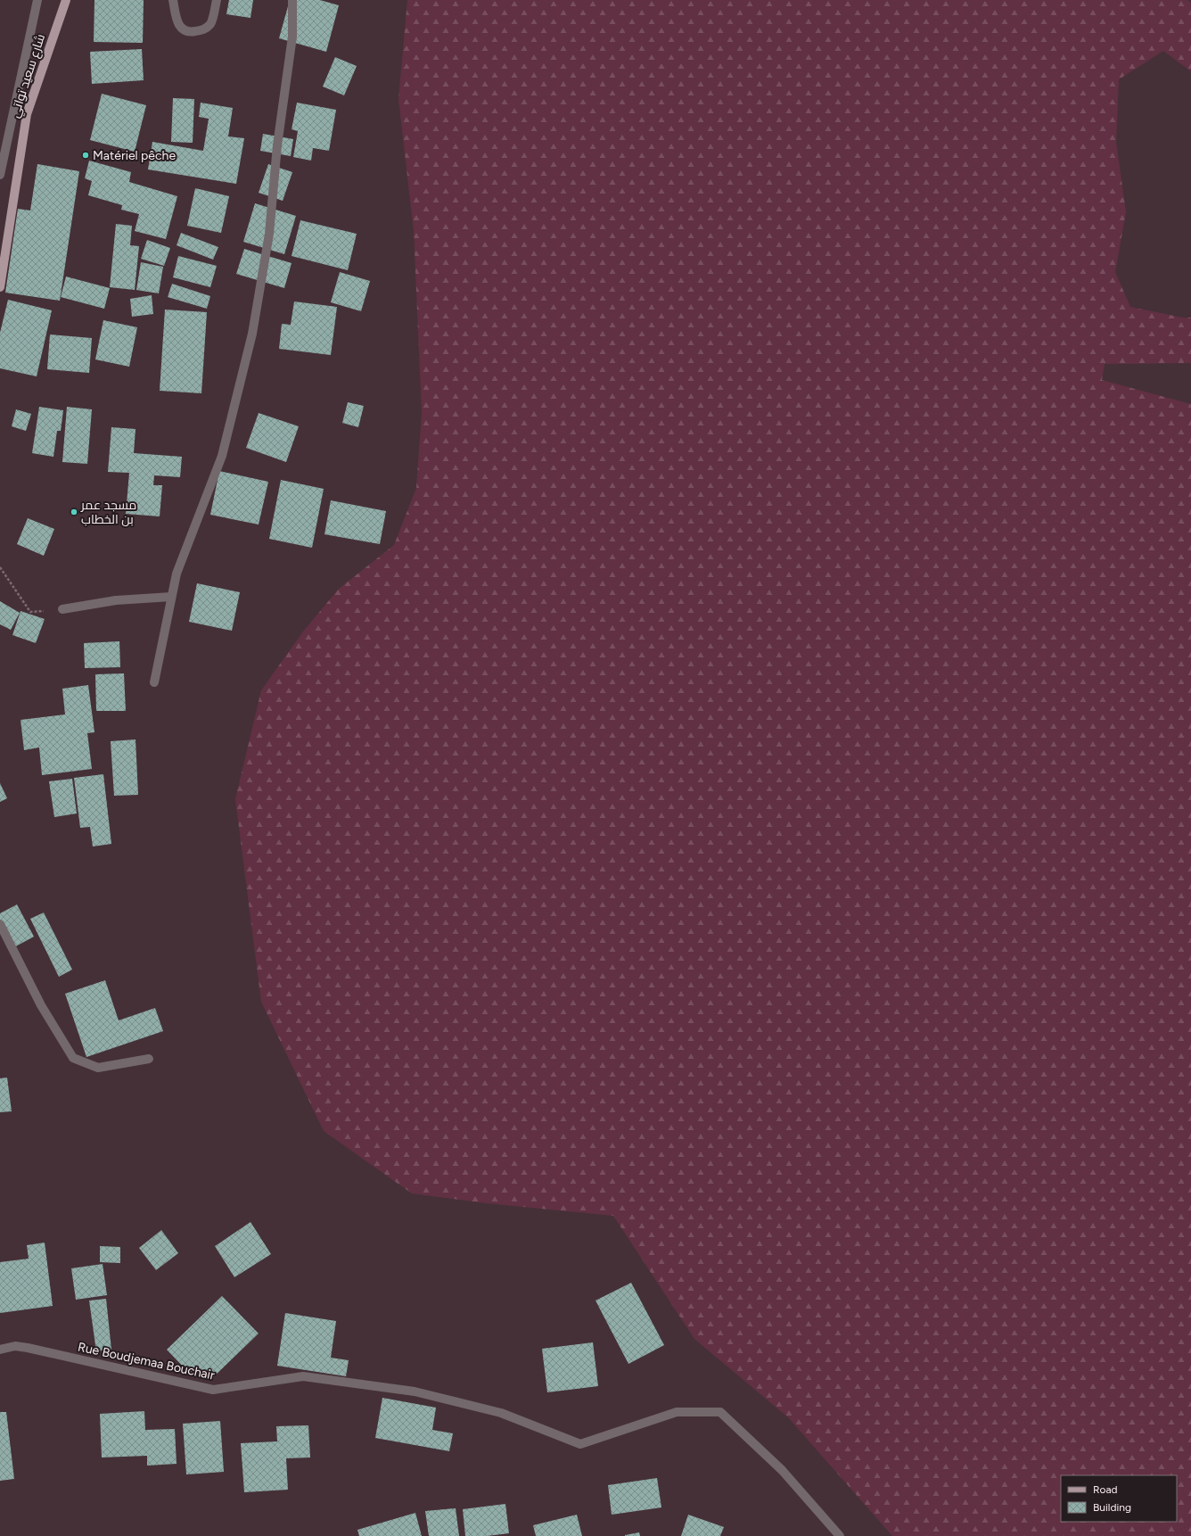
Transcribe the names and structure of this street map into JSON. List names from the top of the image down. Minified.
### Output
{"streets":{"main road":["شارع سعيد تواتي"],"street":["Rue Boudjemaa Bouchair"]},"places":["Matériel pêche","مسجد عمر بن الخطاب"],"legend":["Road","Building"]}
